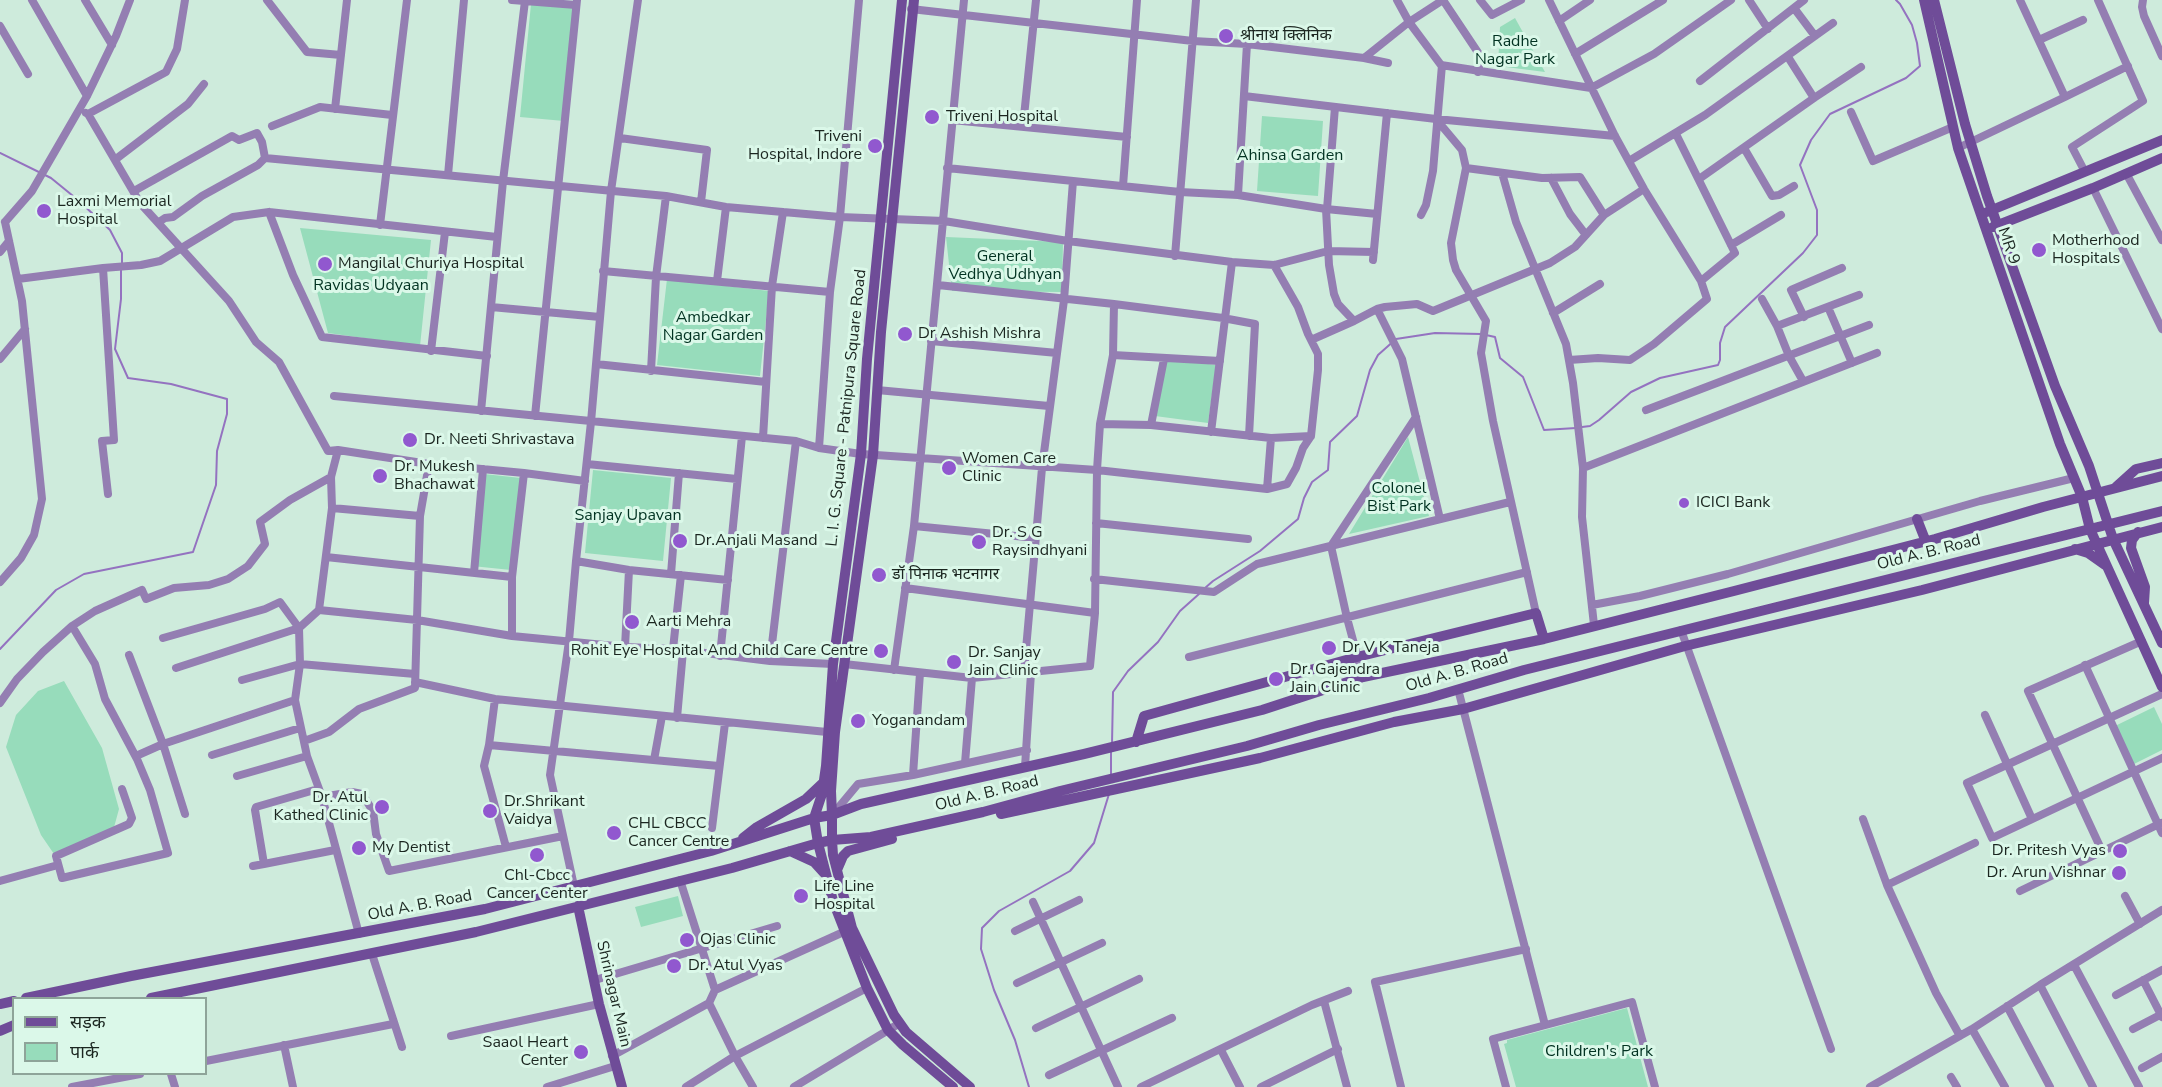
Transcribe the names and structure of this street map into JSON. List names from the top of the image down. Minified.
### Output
{"streets":{"main road":["MR 9","L. I. G. Square - Patnipura Square Road","Old A. B. Road","Shrinagar Main"]},"crossings":[["MR 9","Old A. B. Road"],["L. I. G. Square - Patnipura Square Road","Old A. B. Road"]],"parks":["Radhe Nagar Park","Ahinsa Garden","General Vedhya Udhyan","Ravidas Udyaan","Ambedkar Nagar Garden","Colonel Bist Park","Sanjay Upavan","Children's Park"],"places":["श्रीनाथ क्लिनिक","Triveni Hospital","Triveni Hospital, Indore","Laxmi Memorial Hospital","Motherhood Hospitals","Mangilal Churiya Hospital","Dr Ashish Mishra","Dr. Neeti Shrivastava","Women Care Clinic","Dr. Mukesh Bhachawat","ICICI Bank","Dr.Anjali Masand","Dr. S G Raysindhyani","डॉ पिनाक भटनागर","Aarti Mehra","Dr V K Taneja","Rohit Eye Hospital And Child Care Centre","Dr. Sanjay Jain Clinic","Dr. Gajendra Jain Clinic","Yoganandam","Dr. Atul Kathed Clinic","Dr.Shrikant Vaidya","CHL CBCC Cancer Centre","My Dentist","Dr. Pritesh Vyas","Chl-Cbcc Cancer Center","Dr. Arun Vishnar","Life Line Hospital","Ojas Clinic","Dr. Atul Vyas","Saaol Heart Center"],"legend":["सड़क","पार्क"]}
